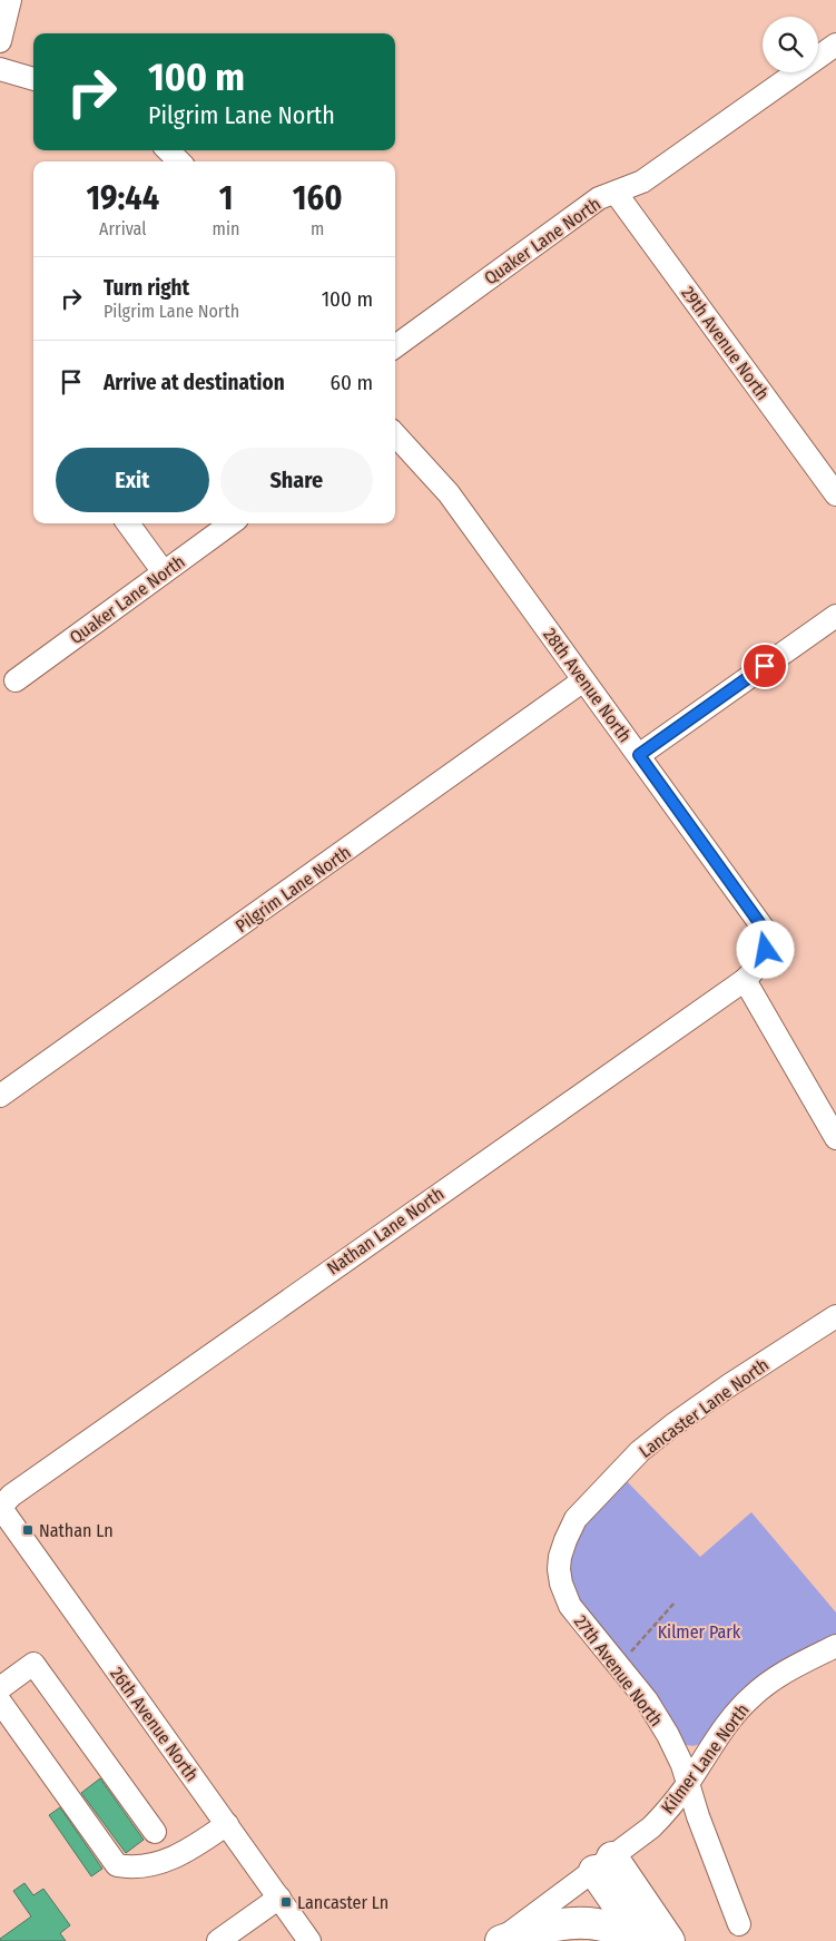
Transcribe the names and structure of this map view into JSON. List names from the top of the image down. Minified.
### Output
{"streets":{"street":["Quaker Lane North","29th Avenue North","28th Avenue North","Pilgrim Lane North","Nathan Lane North","Lancaster Lane North","27th Avenue North","26th Avenue North","Kilmer Lane North"]},"crossings":[["Quaker Lane North","29th Avenue North"],["28th Avenue North","Pilgrim Lane North"],["28th Avenue North","Nathan Lane North"],["Nathan Lane North","26th Avenue North"],["Lancaster Lane North","27th Avenue North"],["27th Avenue North","Kilmer Lane North"]],"parks":["Kilmer Park"],"places":{"transit":["Nathan Ln","Lancaster Ln"]},"page":{"turn":["100 m","Pilgrim Lane North"],"eta":["19:44","Arrival","1","min","160","m"],"list":[{"name":"Turn right","note":"Pilgrim Lane North","value":"100 m"},{"name":"Arrive at destination","value":"60 m"}],"buttons":["Exit","Share"]}}
